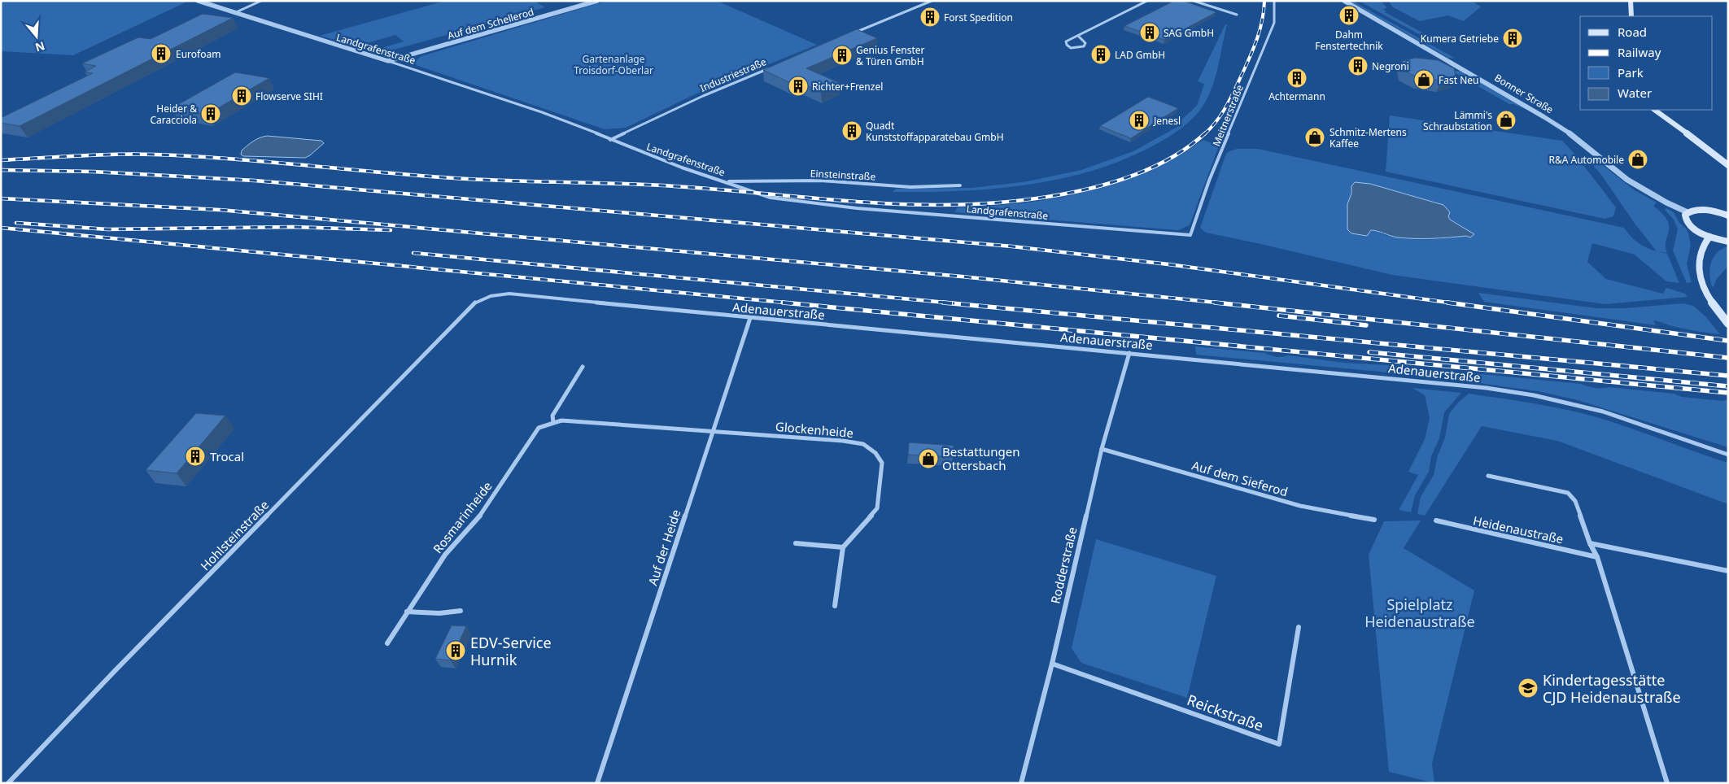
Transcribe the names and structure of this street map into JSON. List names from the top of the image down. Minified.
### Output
{"streets":{"street":["Auf dem Schellerod","Landgrafenstraße","Industriestraße","Bonner Straße","Meitnerstraße","Einsteinstraße","Adenauerstraße","Glockenheide","Auf dem Sieferod","Rosmarinheide","Heidenaustraße","Hohlsteinstraße","Auf der Heide","Rodderstraße","Reickstraße"]},"crossings":[["Auf dem Schellerod","Landgrafenstraße"],["Landgrafenstraße","Industriestraße"],["Landgrafenstraße","Meitnerstraße"],["Landgrafenstraße","Einsteinstraße"],["Adenauerstraße","Hohlsteinstraße"],["Adenauerstraße","Auf der Heide"],["Adenauerstraße","Rodderstraße"],["Glockenheide","Auf der Heide"],["Auf dem Sieferod","Rodderstraße"],["Rodderstraße","Reickstraße"]],"parks":["Gartenanlage Troisdorf-Oberlar","Spielplatz Heidenaustraße"],"places":{"building":["Dahm Fenstertechnik","Forst Spedition","SAG GmbH","Kumera Getriebe","Eurofoam","LAD GmbH","Genius Fenster & Türen GmbH","Negroni","Achtermann","Richter+Frenzel","Flowserve SIHI","Heider & Caracciola","Jenesl","Quadt Kunststoffapparatebau GmbH","Trocal","EDV-Service Hurnik"],"shop":["Fast Neu","Lämmi's Schraubstation","Schmitz-Mertens Kaffee","R&A Automobile","Bestattungen Ottersbach"],"school or university":["Kindertagesstätte CJD Heidenaustraße"]},"legend":["Road","Railway","Park","Water"],"north":"bottom"}
